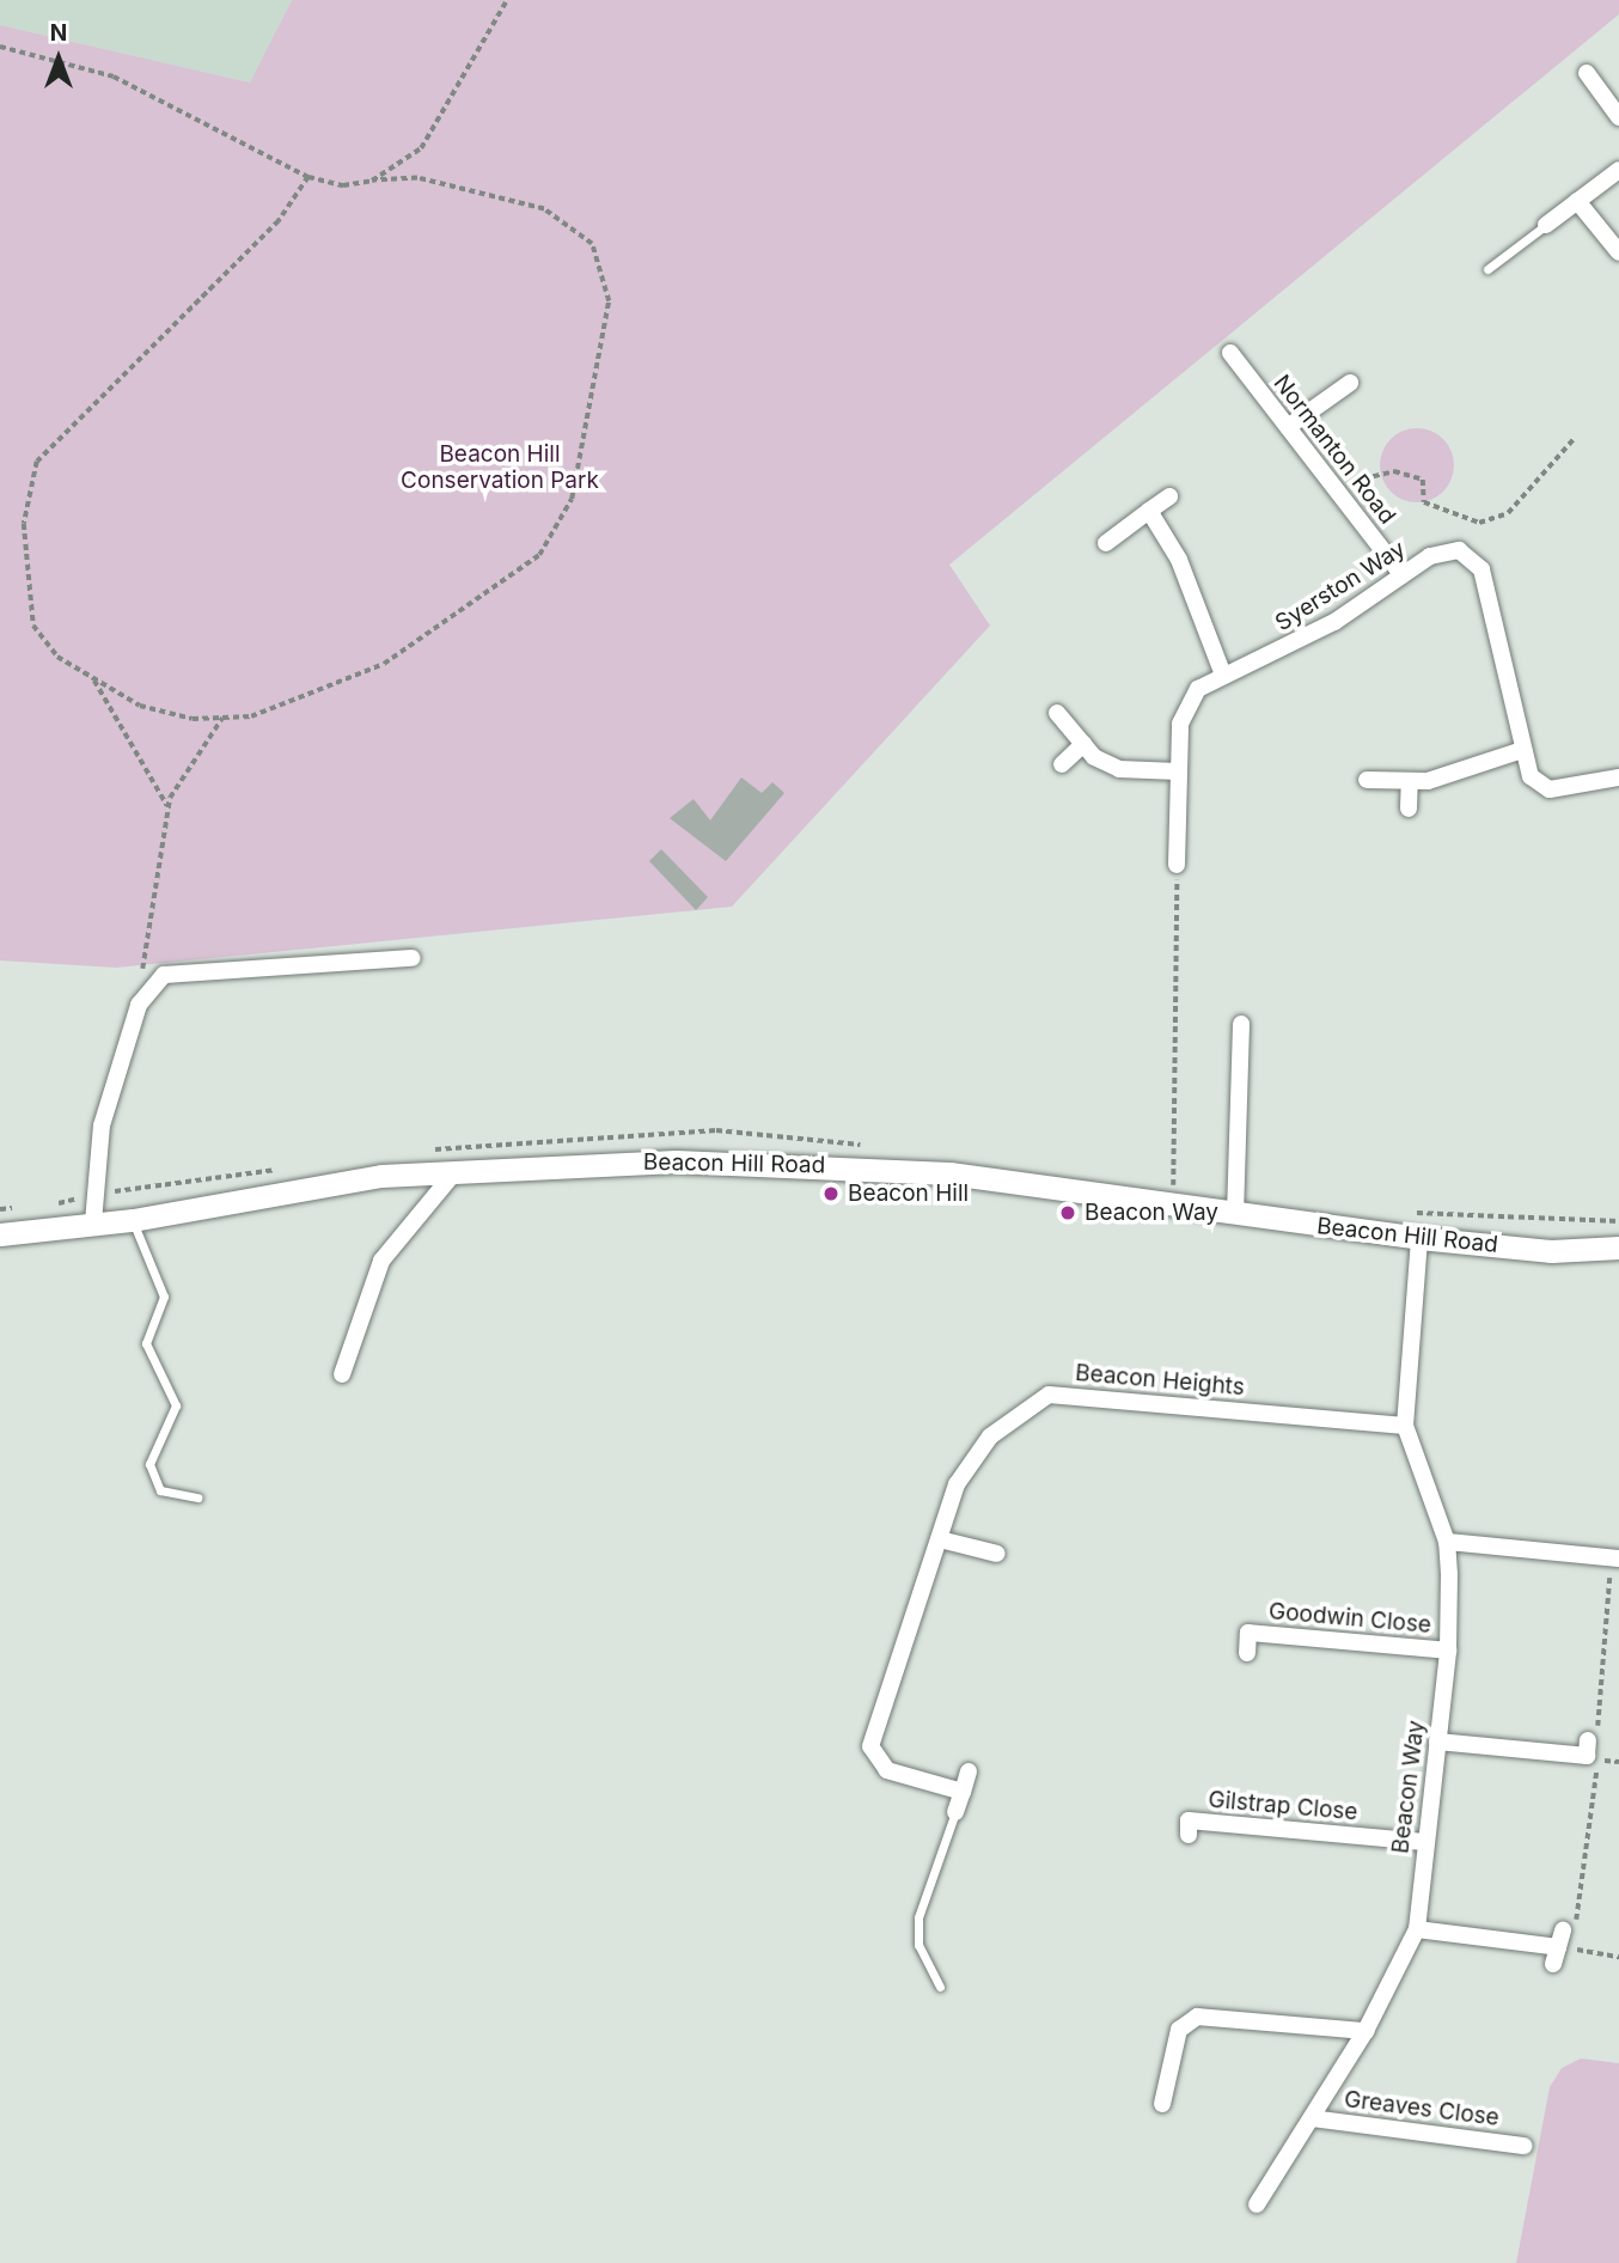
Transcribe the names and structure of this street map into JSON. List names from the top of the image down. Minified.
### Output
{"streets":{"street":["Normanton Road","Syerston Way","Beacon Hill Road","Beacon Heights","Goodwin Close","Beacon Way","Gilstrap Close","Greaves Close"]},"crossings":[["Normanton Road","Syerston Way"],["Beacon Hill Road","Beacon Way"],["Beacon Heights","Beacon Way"],["Goodwin Close","Beacon Way"],["Beacon Way","Gilstrap Close"],["Beacon Way","Greaves Close"]],"parks":["Beacon Hill Conservation Park"],"places":["Beacon Hill","Beacon Way"],"north":"top"}
